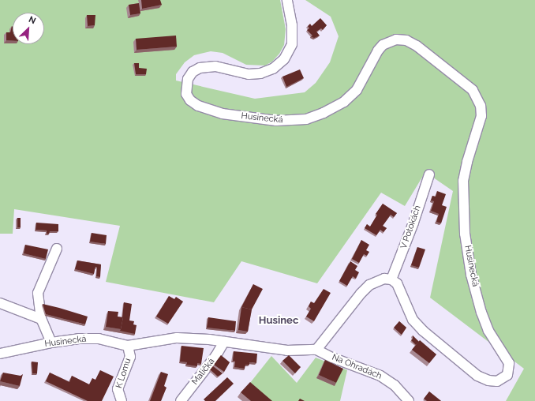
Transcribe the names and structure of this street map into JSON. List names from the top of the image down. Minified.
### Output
{"streets":{"street":["Husinecká","V Potokách","Na Ohradách","Maličká","K Lomu"]},"crossings":[["Husinecká","V Potokách"],["Husinecká","Na Ohradách"],["Husinecká","Maličká"],["Husinecká","K Lomu"]],"districts":["Husinec"],"north":"top right"}
